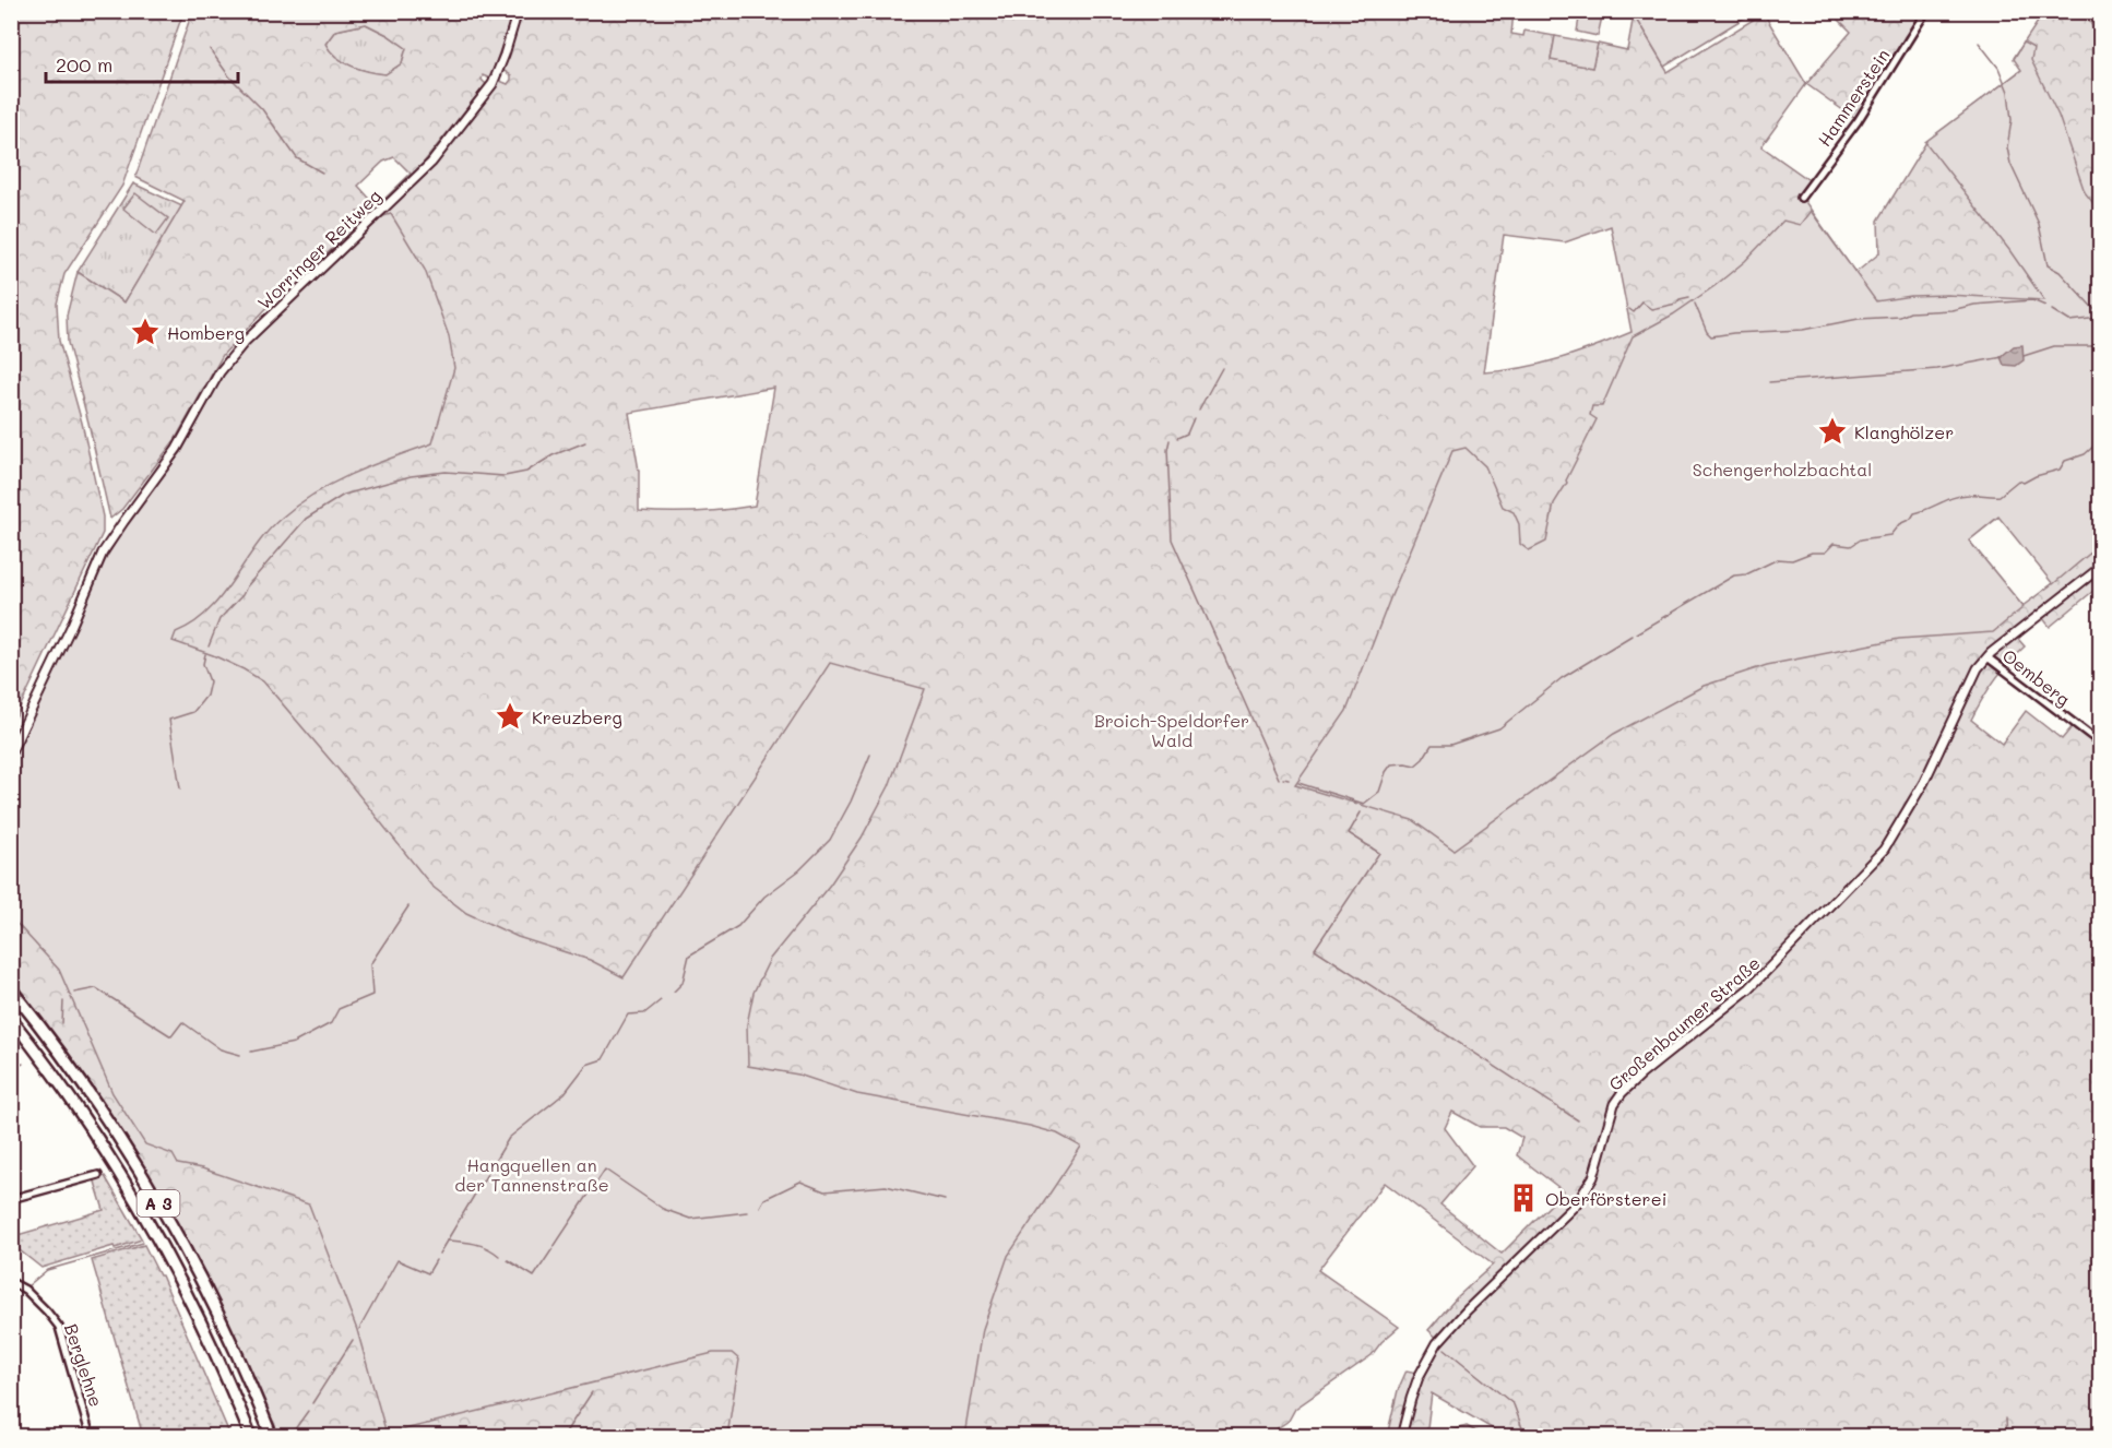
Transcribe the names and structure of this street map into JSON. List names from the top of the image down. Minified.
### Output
{"streets":{"highway":["A 3"],"street":["Hammerstein","Worringer Reitweg","Oemberg","Großenbaumer Straße","Berglehne"]},"crossings":[["Oemberg","Großenbaumer Straße"]],"parks":["Schengerholzbachtal","Broich-Speldorfer Wald","Hangquellen an der Tannenstraße"],"places":{"place":["Homberg","Klanghölzer","Kreuzberg"],"building":["Oberförsterei"]},"scale_bar":"200 m"}
